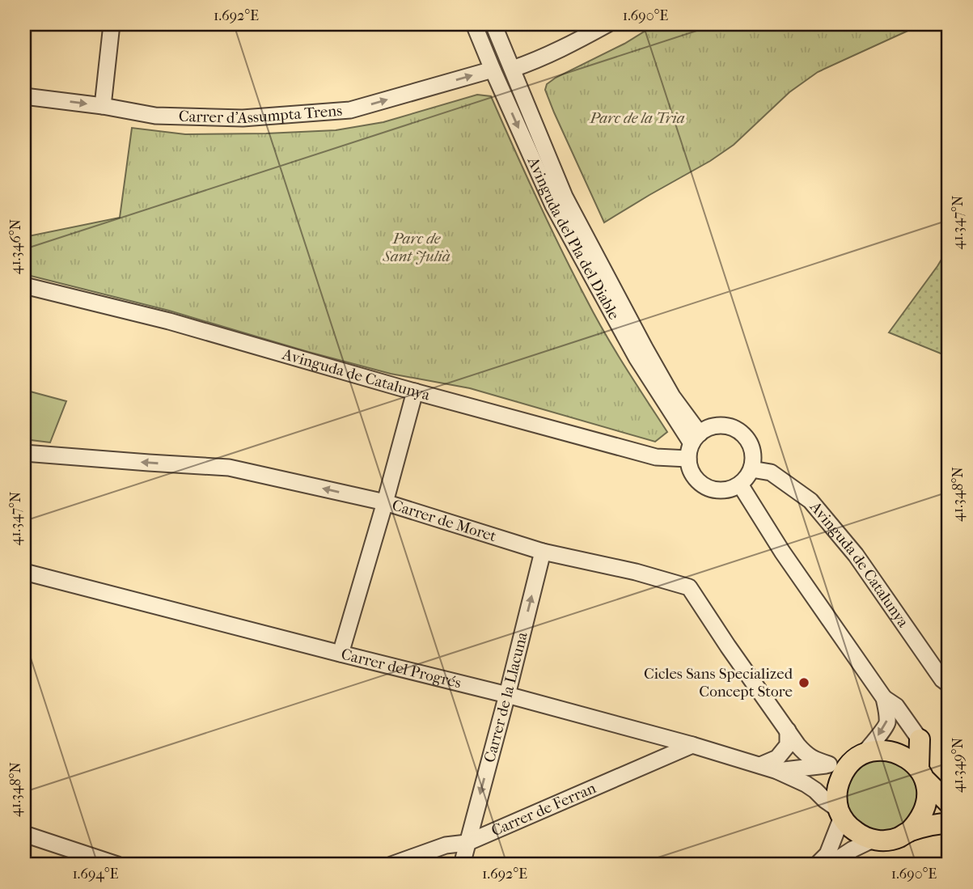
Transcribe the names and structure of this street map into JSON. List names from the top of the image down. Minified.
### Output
{"streets":{"street":["Carrer d'Assumpta Trens","Avinguda del Pla del Diable","Avinguda de Catalunya","Carrer de Moret","Carrer del Progrés","Carrer de la Llacuna","Carrer de Ferran"]},"crossings":[["Carrer d'Assumpta Trens","Avinguda del Pla del Diable"],["Avinguda del Pla del Diable","Avinguda de Catalunya"],["Carrer de Moret","Carrer del Progrés"],["Carrer de Moret","Carrer de la Llacuna"],["Carrer del Progrés","Carrer de la Llacuna"],["Carrer del Progrés","Carrer de Ferran"],["Carrer de la Llacuna","Carrer de Ferran"]],"one_way":["Carrer d'Assumpta Trens","Carrer de Moret"],"parks":["Parc de la Tria","Parc de Sant Julià"],"places":["Cicles Sans Specialized Concept Store"],"coordinates":["1.692°E","1.690°E","41.347°N","41.346°N","41.348°N","41.349°N","1.694°E"]}
